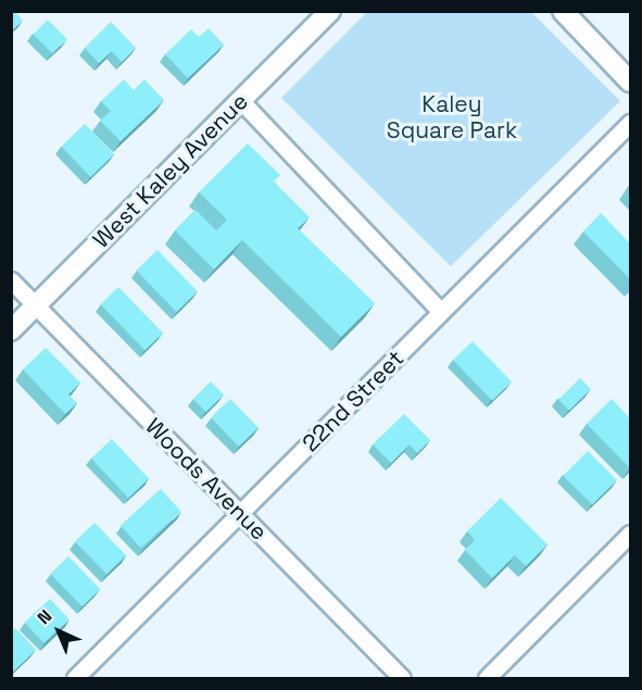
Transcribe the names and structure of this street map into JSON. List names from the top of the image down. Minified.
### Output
{"streets":{"street":["West Kaley Avenue","22nd Street","Woods Avenue"]},"crossings":[["West Kaley Avenue","Woods Avenue"],["22nd Street","Woods Avenue"]],"parks":["Kaley Square Park"],"north":"top left"}
